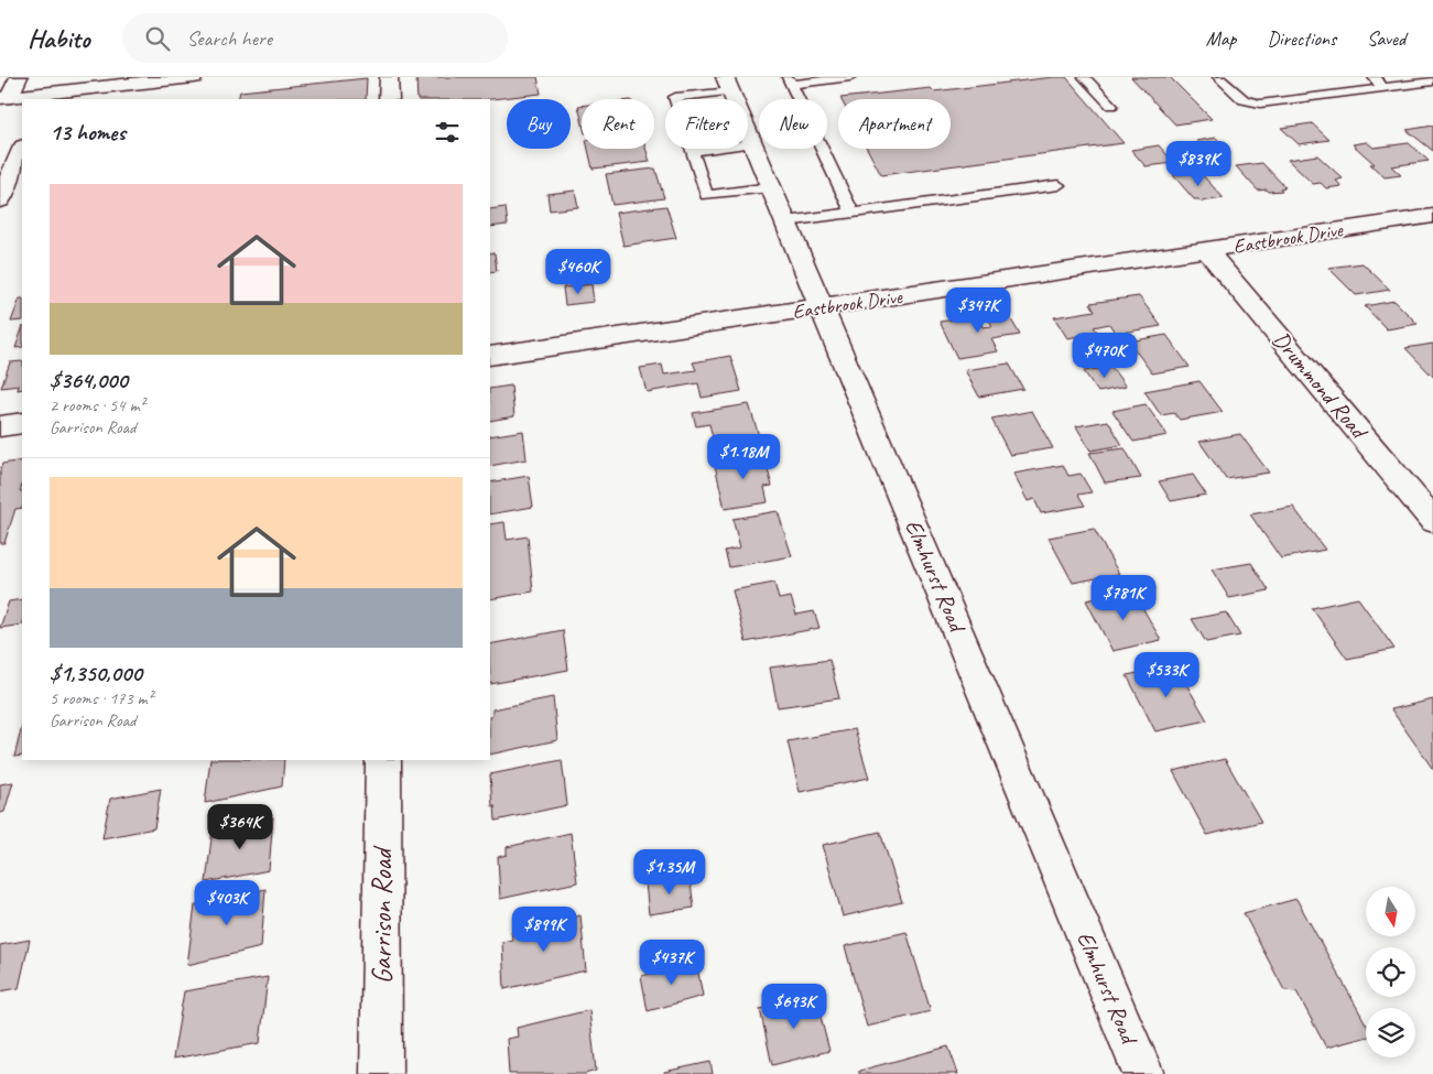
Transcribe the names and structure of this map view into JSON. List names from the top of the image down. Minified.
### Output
{"streets":{"street":["Eastbrook Drive","Drummond Road","Elmhurst Road","Garrison Road"]},"crossings":[["Eastbrook Drive","Drummond Road"],["Eastbrook Drive","Elmhurst Road"]],"north":"bottom","page":{"header":"Habito","search":"Search here","nav":["Map","Directions","Saved"],"chip":["Buy","Rent","Filters","New","Apartment"],"heading":"13 homes","price":["$839K","$460K","$347K","$470K","$1.18M","$781K","$533K","$364K","$1.35M","$403K","$899K","$437K","$693K"],"list":[{"name":"$364,000","note":"2 rooms · 54 m² · Garrison Road"},{"name":"$1,350,000","note":"5 rooms · 173 m² · Garrison Road"}]}}
